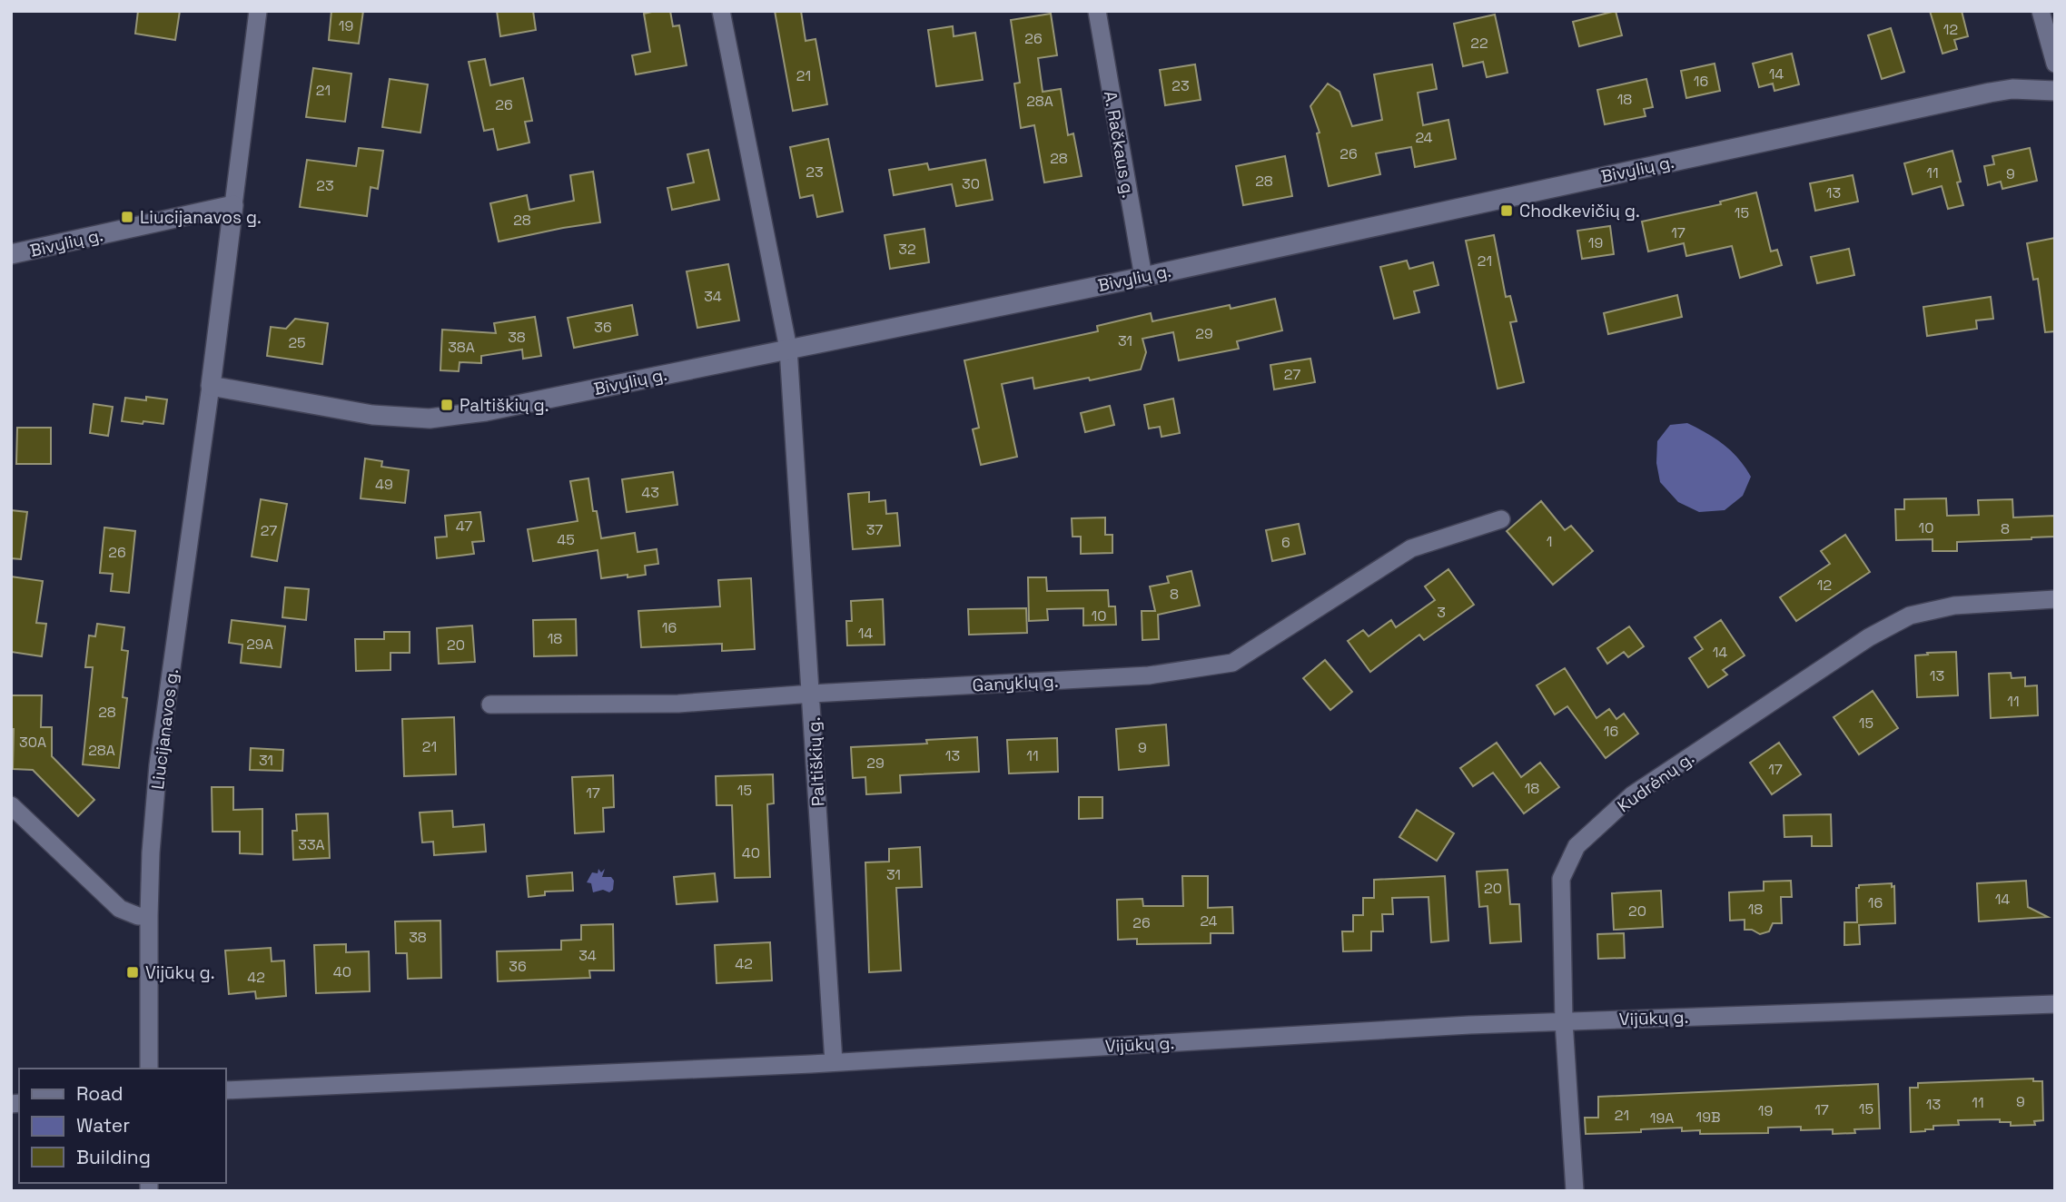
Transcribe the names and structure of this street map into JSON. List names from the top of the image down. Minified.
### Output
{"streets":{"street":["A. Račkaus g.","Bivylių g.","Ganyklų g.","Liucijanavos g.","Paltiškių g.","Kudrėnų g.","Vijūkų g."]},"crossings":[["A. Račkaus g.","Bivylių g."],["Bivylių g.","Liucijanavos g."],["Bivylių g.","Paltiškių g."],["Ganyklų g.","Paltiškių g."],["Paltiškių g.","Vijūkų g."],["Kudrėnų g.","Vijūkų g."]],"places":{"transit":["Chodkevičių g.","Liucijanavos g.","Paltiškių g.","Vijūkų g."]},"house_numbers":["19","12","26","22","14","21","16","23","21","18","28A","26","24","26","28","23","11","9","28","30","23","13","15","28","17","19","32","21","34","36","29","38","31","25","38A","27","49","43","47","10","8","37","27","45","1","6","26","12","8","3","10","16","14","18","29A","20","14","13","11","28","15","16","30A","21","9","28A","13","11","31","29","17","18","15","17","33A","40","31","20","14","16","18","20","24","26","38","34","42","36","40","42","9","11","13","15","17","19","21","19B","19A"],"legend":["Road","Water","Building"]}
